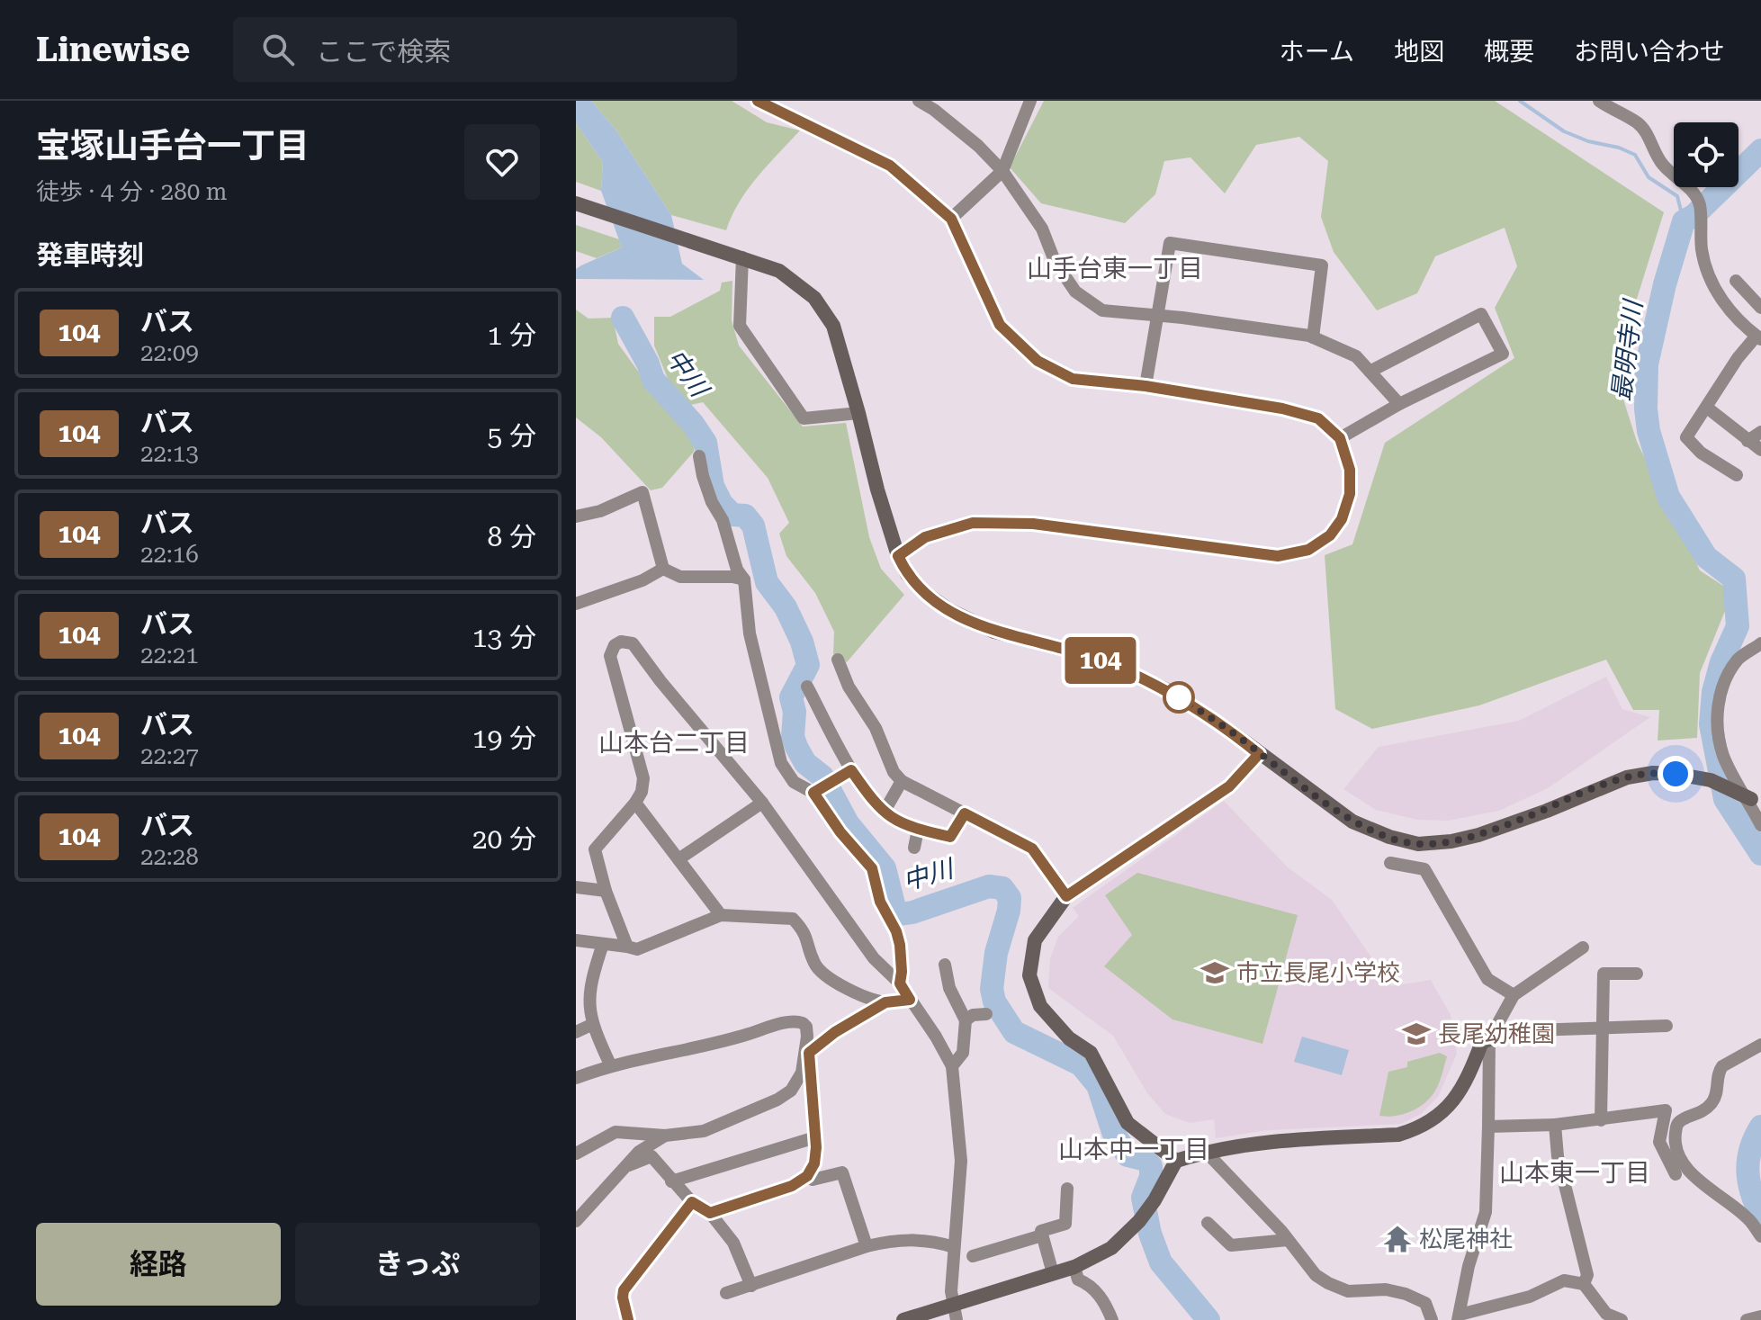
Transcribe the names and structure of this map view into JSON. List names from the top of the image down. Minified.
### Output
{"districts":["山手台東一丁目","山本台二丁目","山本中一丁目","山本東一丁目"],"water":["最明寺川","中川"],"places":{"school or university":["市立長尾小学校","長尾幼稚園"],"temple":["松尾神社"]},"lines":["bus line 104"],"page":{"header":"Linewise","search":"ここで検索","nav":["ホーム","地図","概要","お問い合わせ"],"heading":[["宝塚山手台一丁目","徒歩 · 4 分 · 280 m"],"発車時刻"],"on_map":"104","list":[{"mark":"104","name":"バス","note":"22:09","value":"1 分"},{"mark":"104","name":"バス","note":"22:13","value":"5 分"},{"mark":"104","name":"バス","note":"22:16","value":"8 分"},{"mark":"104","name":"バス","note":"22:21","value":"13 分"},{"mark":"104","name":"バス","note":"22:27","value":"19 分"},{"mark":"104","name":"バス","note":"22:28","value":"20 分"}],"buttons":["経路","きっぷ"]}}
